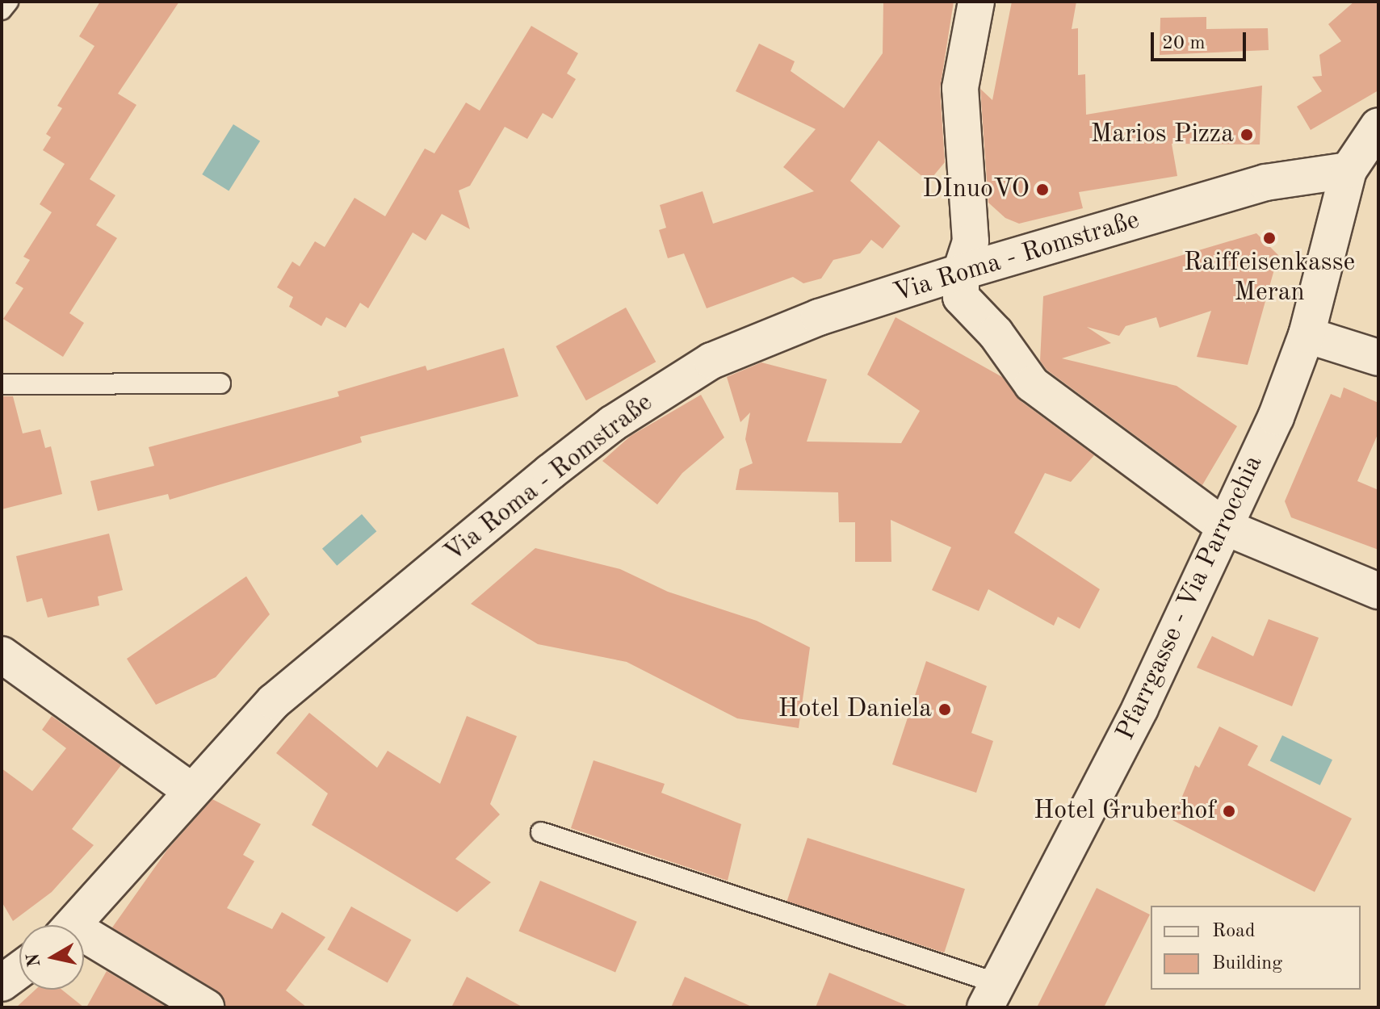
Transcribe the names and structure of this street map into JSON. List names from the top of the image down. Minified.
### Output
{"streets":{"street":["Via Roma - Romstraße","Pfarrgasse - Via Parrocchia"]},"crossings":[["Via Roma - Romstraße","Pfarrgasse - Via Parrocchia"]],"places":["Marios Pizza","DInuoVO","Raiffeisenkasse Meran","Hotel Daniela","Hotel Gruberhof"],"legend":["Road","Building"],"scale_bar":"20 m","north":"left"}
